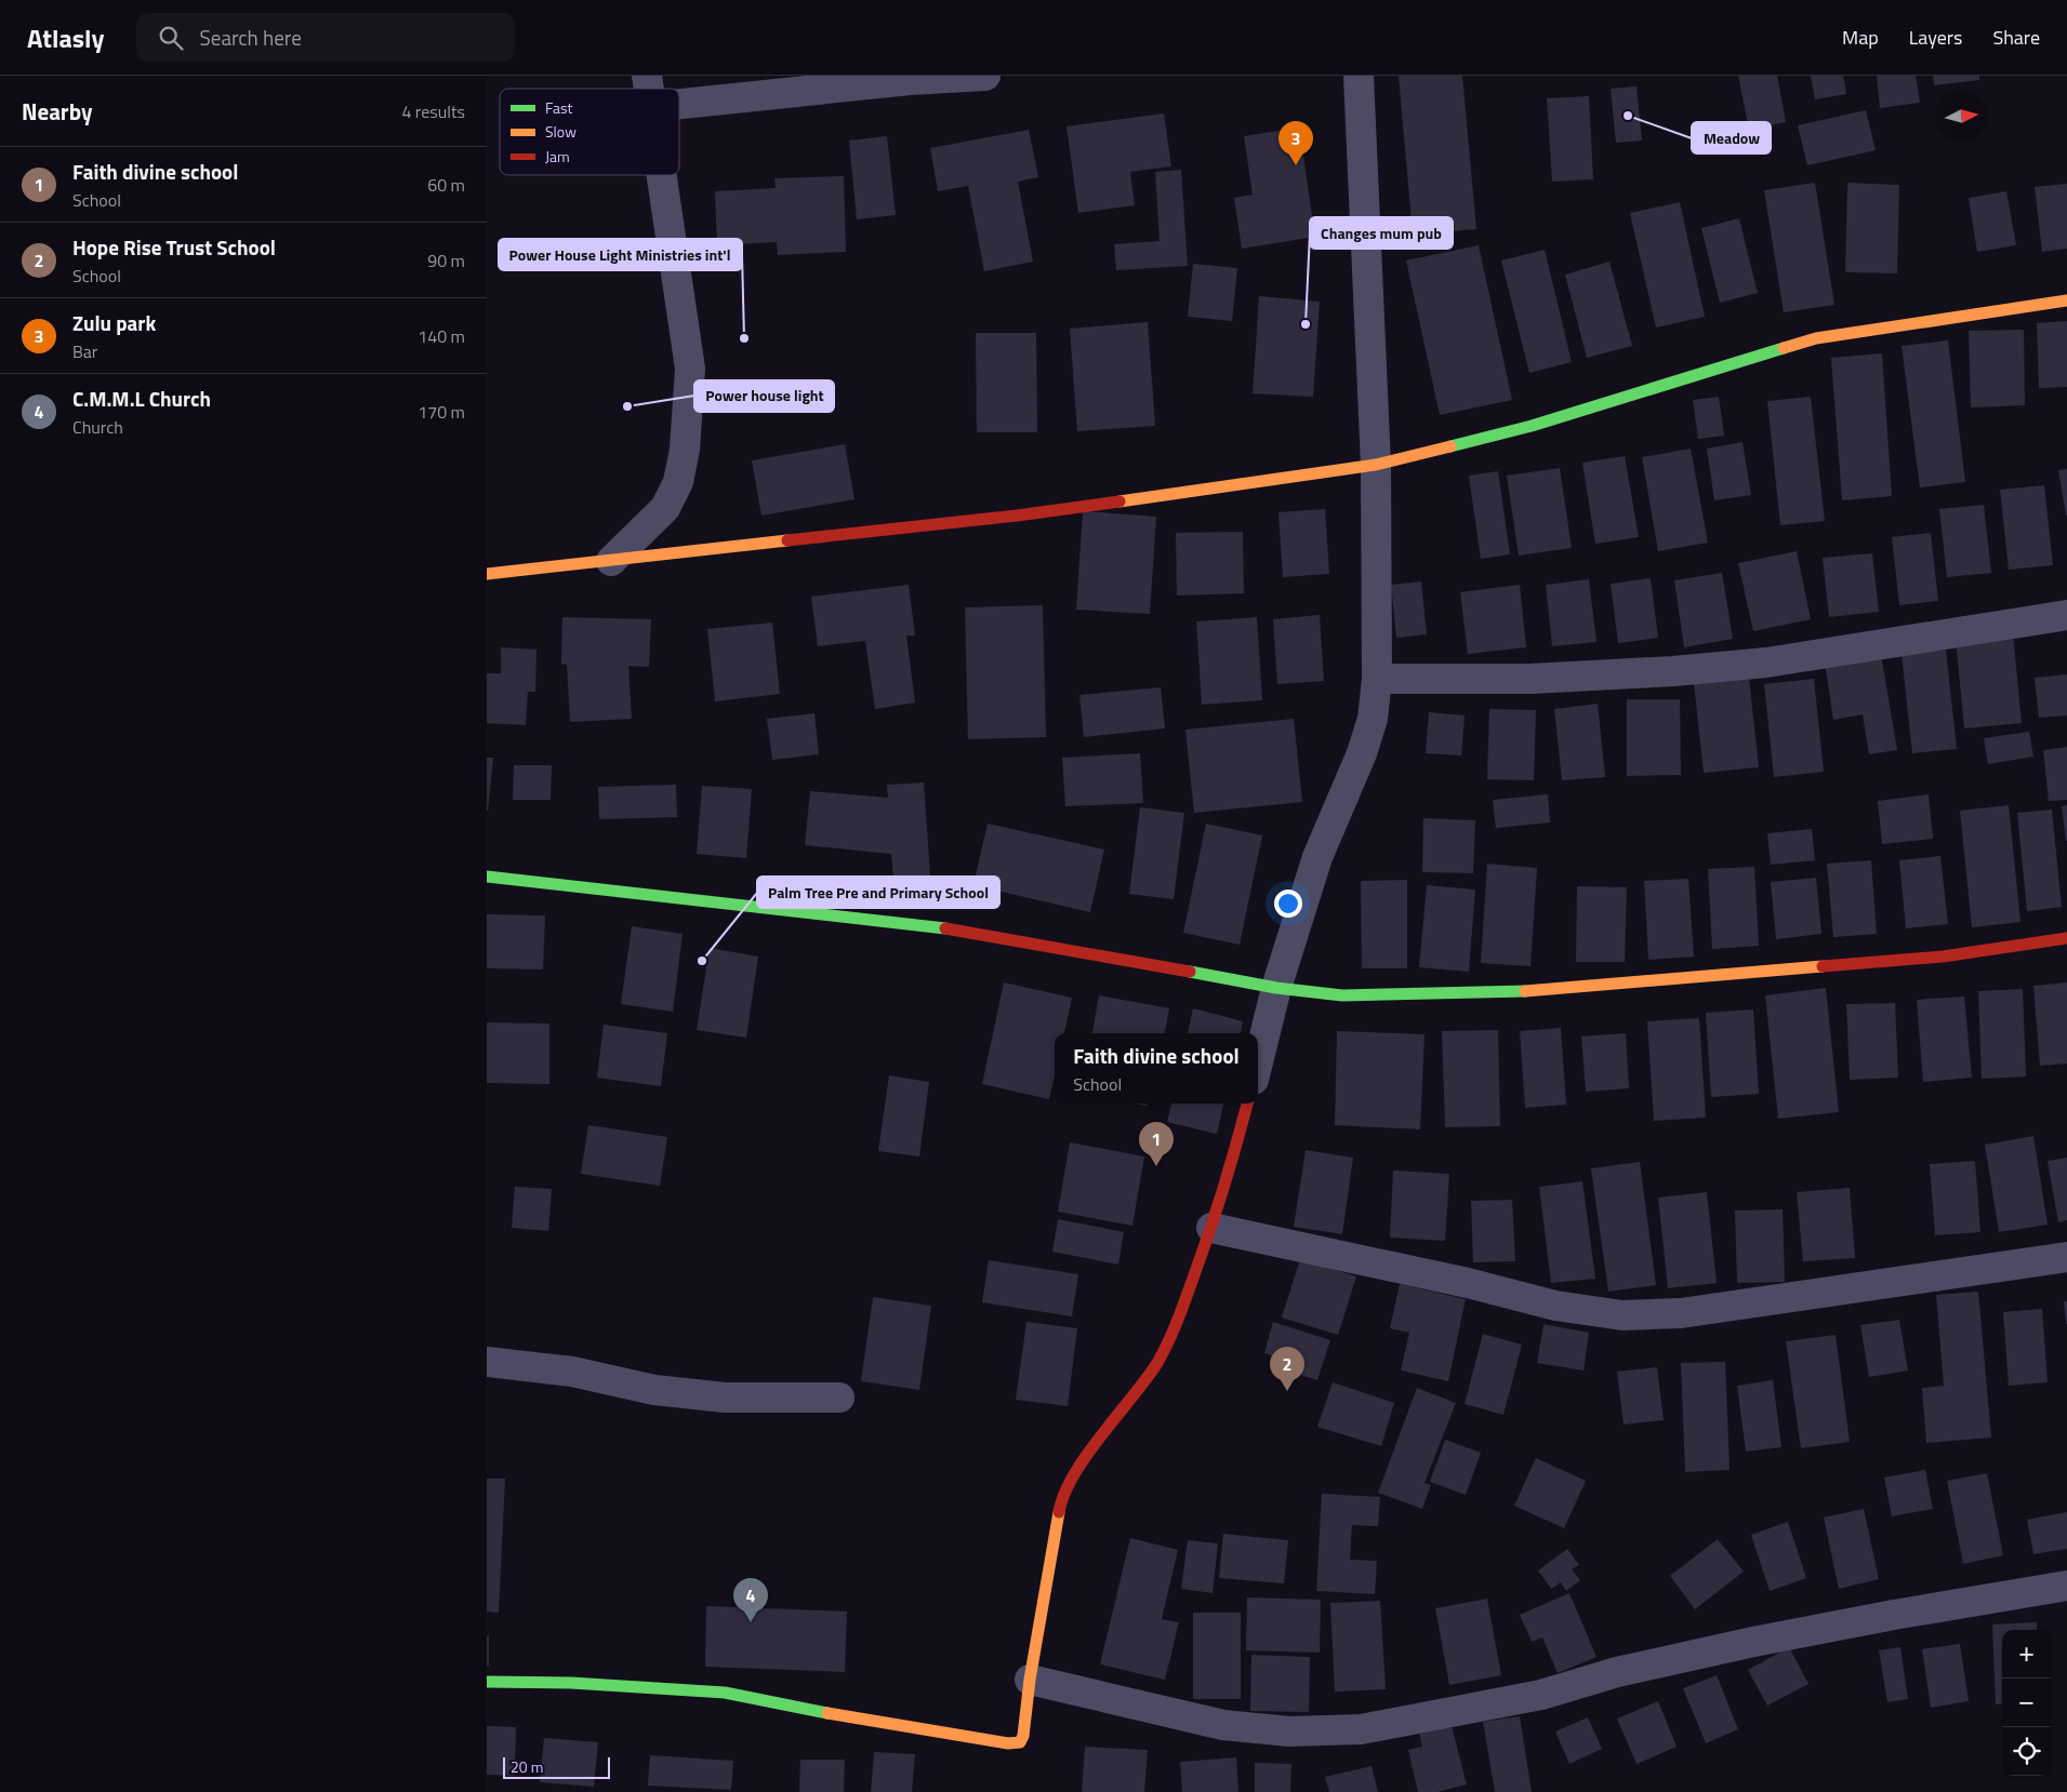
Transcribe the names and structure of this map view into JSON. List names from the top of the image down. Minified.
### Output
{"places":["Meadow","Changes mum pub","Power House Light Ministries int'l","Power house light","Palm Tree Pre and Primary School"],"legend":["Fast","Slow","Jam"],"scale_bar":"20 m","north":"right","page":{"header":"Atlasly","search":"Search here","nav":["Map","Layers","Share"],"heading":["Nearby","4 results"],"pins":["3","1","2","4"],"list":[{"mark":"1","name":"Faith divine school","note":"School","value":"60 m"},{"mark":"2","name":"Hope Rise Trust School","note":"School","value":"90 m"},{"mark":"3","name":"Zulu park","note":"Bar","value":"140 m"},{"mark":"4","name":"C.M.M.L Church","note":"Church","value":"170 m"}],"popup":["Faith divine school","School"],"map_buttons":["+","−"],"scale":"20 m"}}
